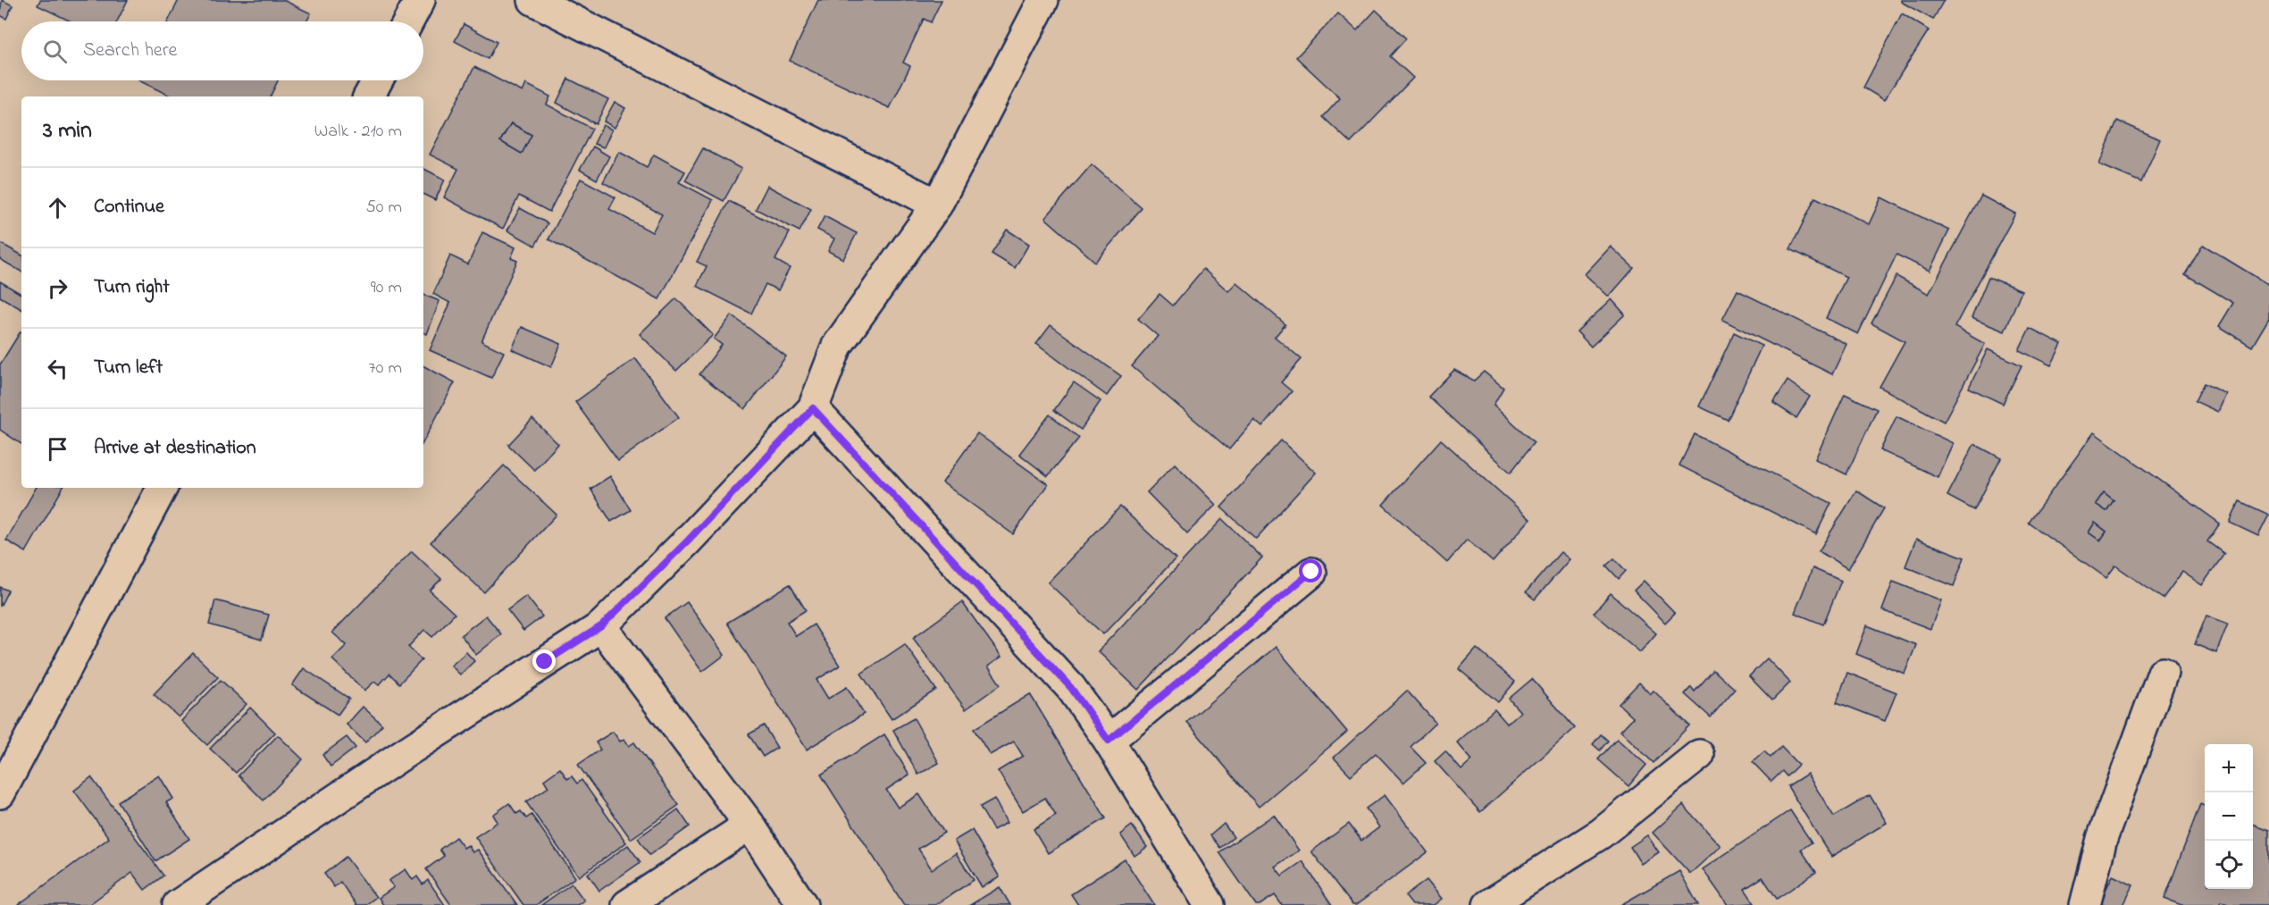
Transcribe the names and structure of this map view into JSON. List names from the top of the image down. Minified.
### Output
{"page":{"search":"Search here","heading":["3 min","Walk · 210 m"],"list":[["Continue","50 m"],["Turn right","90 m"],["Turn left","70 m"],"Arrive at destination"],"map_buttons":["+","−"]}}
